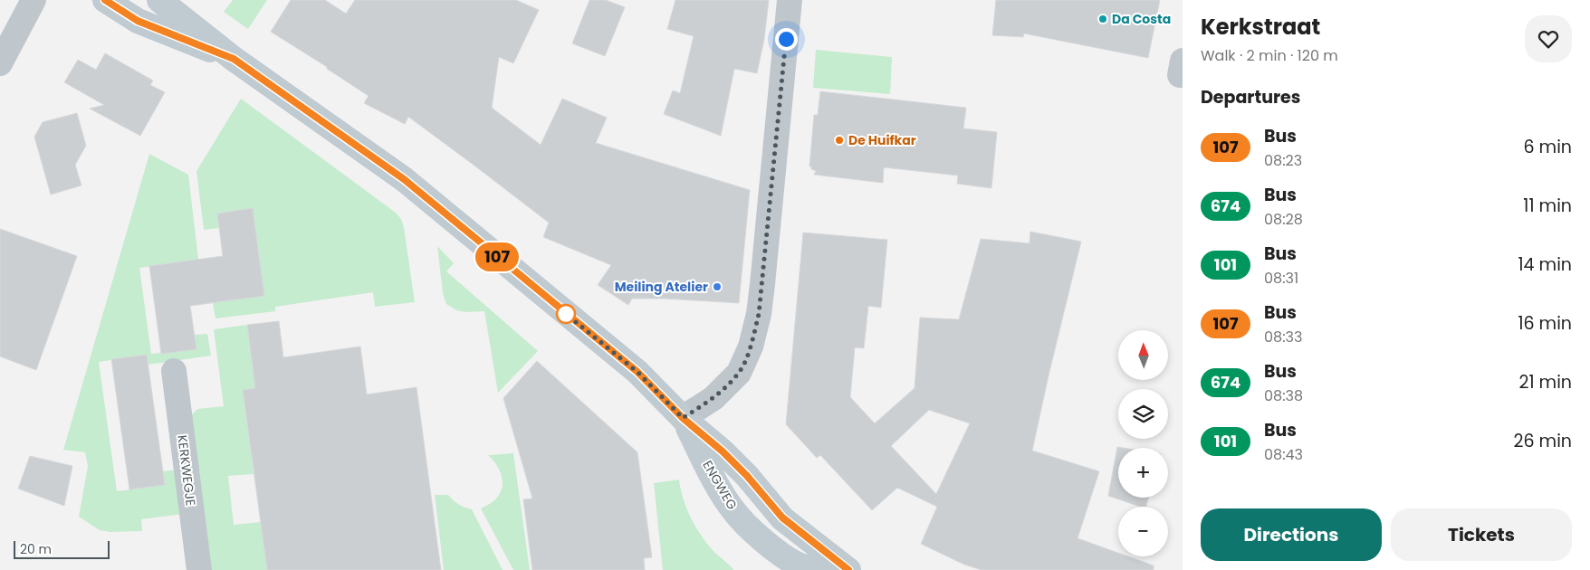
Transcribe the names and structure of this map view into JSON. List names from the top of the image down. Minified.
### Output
{"streets":{"street":["KERKWEGJE","ENGWEG"]},"places":["Da Costa","De Huifkar","Meiling Atelier"],"lines":["bus line 107"],"scale_bar":"20 m","north":"top","page":{"on_map":"107","heading":[["Kerkstraat","Walk · 2 min · 120 m"],"Departures"],"list":[{"mark":"107","name":"Bus","note":"08:23","value":"6 min"},{"mark":"674","name":"Bus","note":"08:28","value":"11 min"},{"mark":"101","name":"Bus","note":"08:31","value":"14 min"},{"mark":"107","name":"Bus","note":"08:33","value":"16 min"},{"mark":"674","name":"Bus","note":"08:38","value":"21 min"},{"mark":"101","name":"Bus","note":"08:43","value":"26 min"}],"map_buttons":["+","−"],"buttons":["Directions","Tickets"],"scale":"20 m"}}
